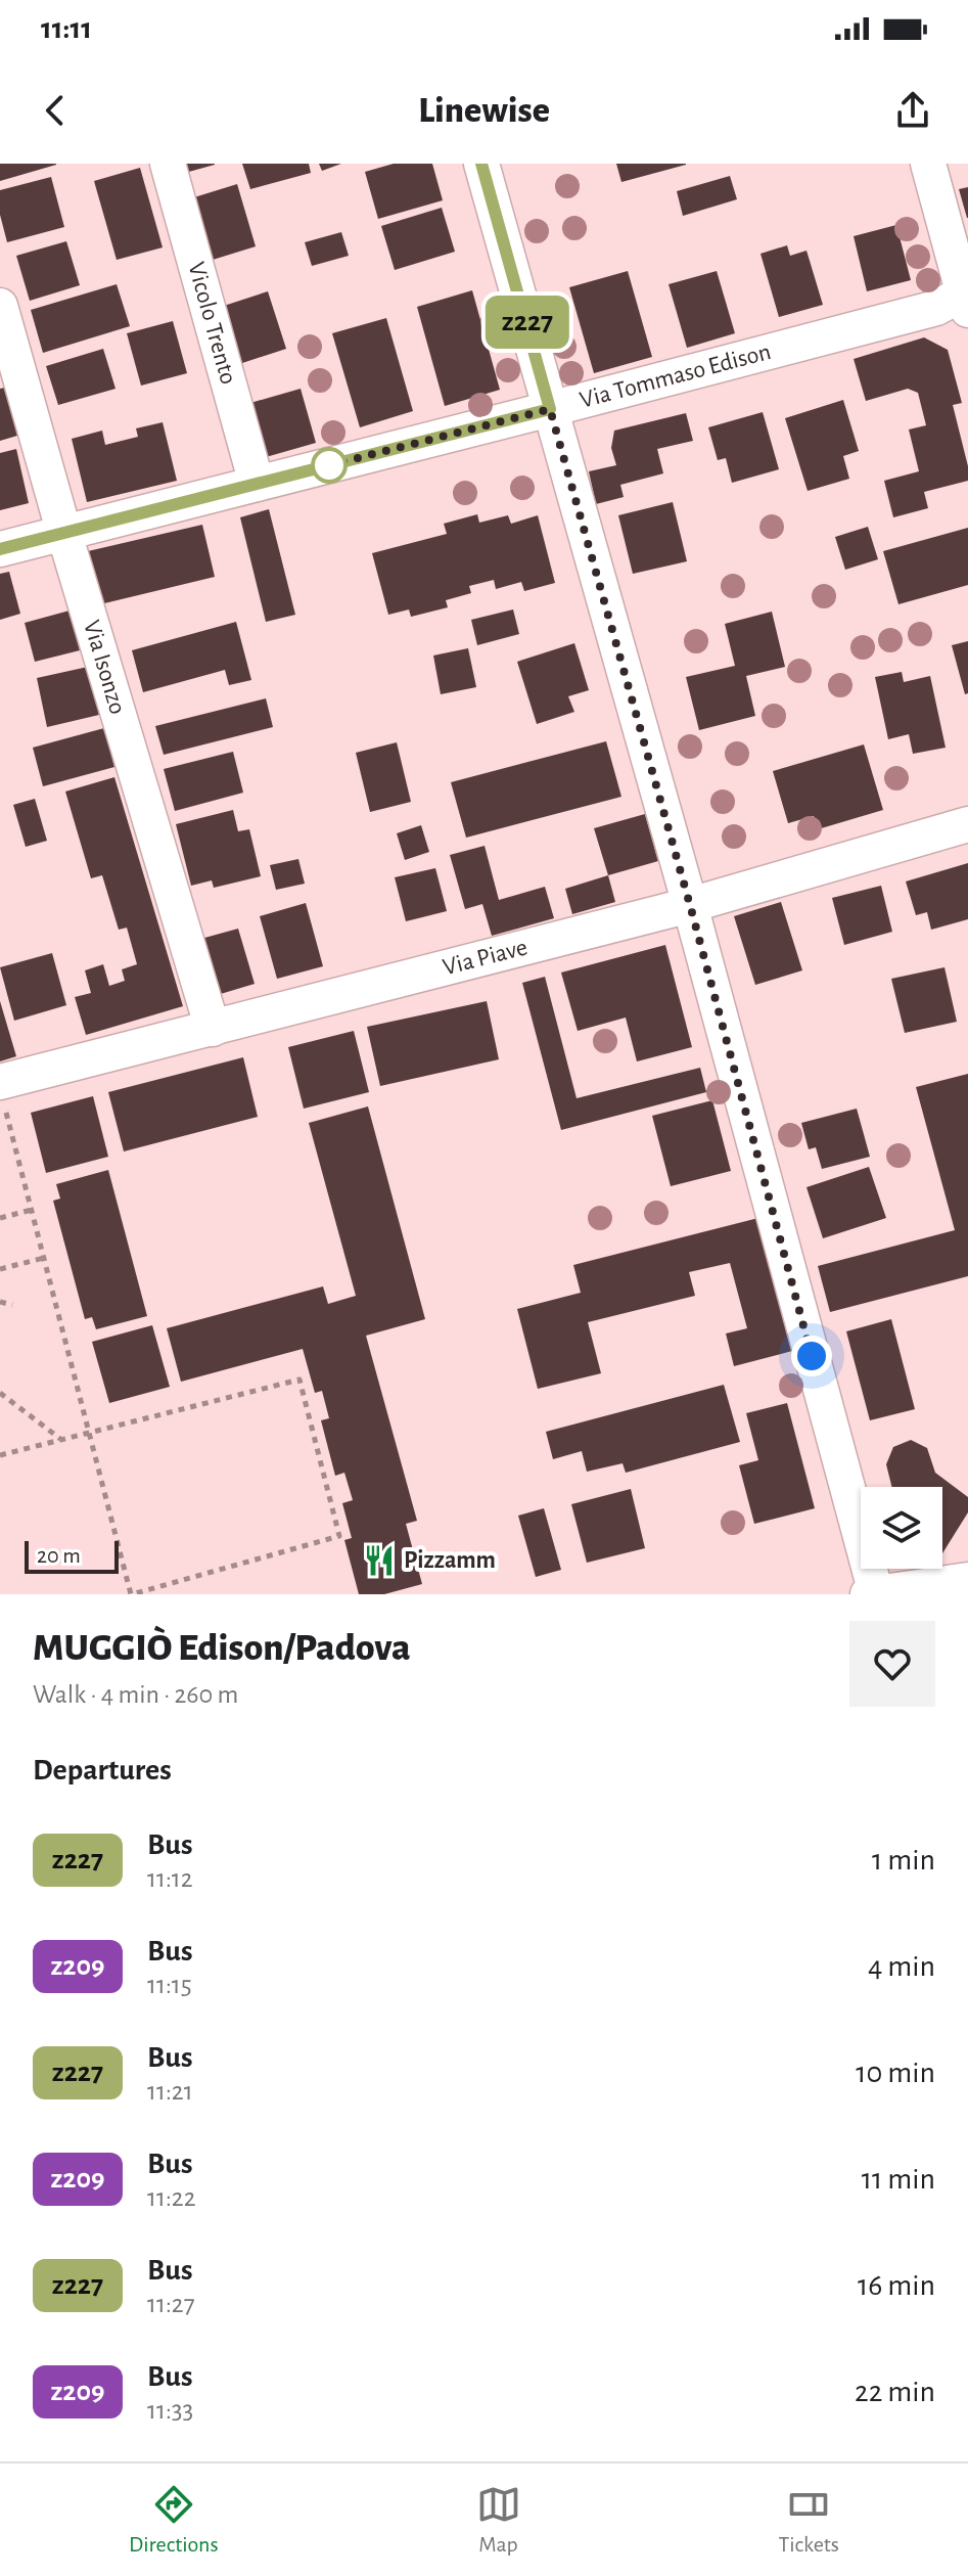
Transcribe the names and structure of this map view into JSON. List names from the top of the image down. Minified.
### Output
{"streets":{"street":["Vicolo Trento","Via Tommaso Edison","Via Isonzo","Via Piave"]},"crossings":[["Vicolo Trento","Via Tommaso Edison"],["Via Tommaso Edison","Via Isonzo"],["Via Isonzo","Via Piave"]],"places":{"restaurant":["Pizzamm"]},"lines":["bus line z227"],"scale_bar":"20 m","page":{"status":"11:11","header":"Linewise","on_map":"z227","scale":"20 m","heading":[["MUGGIÒ Edison/Padova","Walk · 4 min · 260 m"],"Departures"],"list":[{"mark":"z227","name":"Bus","note":"11:12","value":"1 min"},{"mark":"z209","name":"Bus","note":"11:15","value":"4 min"},{"mark":"z227","name":"Bus","note":"11:21","value":"10 min"},{"mark":"z209","name":"Bus","note":"11:22","value":"11 min"},{"mark":"z227","name":"Bus","note":"11:27","value":"16 min"},{"mark":"z209","name":"Bus","note":"11:33","value":"22 min"}],"tabs":["Directions","Map","Tickets"]}}
